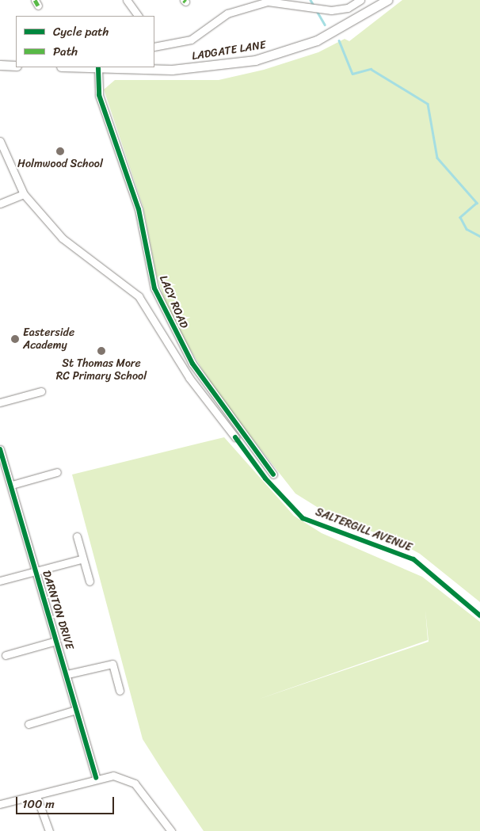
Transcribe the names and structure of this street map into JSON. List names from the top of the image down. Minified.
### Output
{"streets":{"main road":["LADGATE LANE"],"street":["LACY ROAD","DARNTON DRIVE"],"cycle path":["SALTERGILL AVENUE"]},"crossings":[["LADGATE LANE","LACY ROAD"]],"places":["Holmwood School","Easterside Academy","St Thomas More RC Primary School"],"legend":["Cycle path","Path"],"scale_bar":"100 m"}
